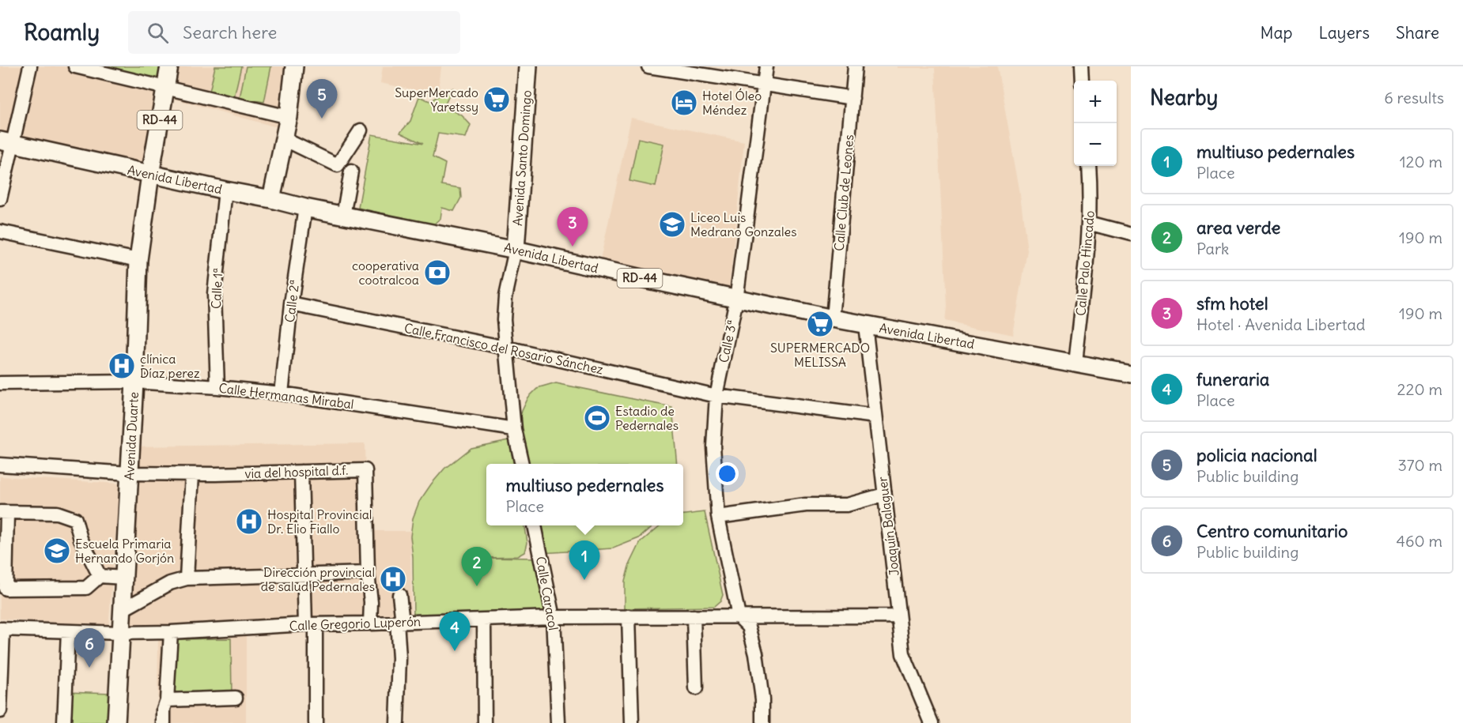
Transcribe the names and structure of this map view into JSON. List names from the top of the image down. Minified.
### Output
{"streets":{"main road":["RD-44","Avenida Santo Domingo","Avenida Libertad","Avenida Duarte"],"street":["Calle Club de Leones","Calle Palo Hincado","Calle 1ª","Calle 2ª","Calle 3ª","Calle Francisco del Rosario Sánchez","Calle Hermanas Mirabal","via del hospital d.f.","Joaquín Balaguer","Calle Caracol","Calle Gregorio Luperón"]},"crossings":[["Avenida Santo Domingo","Avenida Libertad"],["Avenida Libertad","Calle Club de Leones"],["Avenida Libertad","Calle Palo Hincado"],["Avenida Libertad","Calle 1ª"],["Avenida Libertad","Calle 2ª"],["Avenida Libertad","Calle 3ª"],["Avenida Libertad","Avenida Duarte"],["Avenida Libertad","Joaquín Balaguer"],["Calle 1ª","Calle Hermanas Mirabal"],["Calle 2ª","Calle Francisco del Rosario Sánchez"],["Calle 2ª","Calle Hermanas Mirabal"],["Calle 3ª","Calle Francisco del Rosario Sánchez"],["Calle 3ª","Calle Gregorio Luperón"],["Calle Francisco del Rosario Sánchez","Joaquín Balaguer"],["Calle Hermanas Mirabal","Avenida Duarte"],["Avenida Duarte","via del hospital d.f."],["Avenida Duarte","Calle Gregorio Luperón"],["Joaquín Balaguer","Calle Gregorio Luperón"],["Calle Caracol","Calle Gregorio Luperón"]],"places":{"supermarket":["SuperMercado Yaretssy","SUPERMERCADO MELISSA"],"hotel":["Hotel Óleo Méndez"],"school or university":["Liceo Luis Medrano Gonzales","Escuela Primaria Hernando Gorjón"],"bank":["cooperativa cootralcoa"],"hospital":["clínica Díaz perez","Hospital Provincial Dr. Elio Fiallo","Dirección provincial de salud Pedernales"],"sports":["Estadio de Pedernales"]},"page":{"header":"Roamly","search":"Search here","nav":["Map","Layers","Share"],"heading":["Nearby","6 results"],"pins":["5","3","1","2","4","6"],"map_buttons":["+","−"],"list":[{"mark":"1","name":"multiuso pedernales","note":"Place","value":"120 m"},{"mark":"2","name":"area verde","note":"Park","value":"190 m"},{"mark":"3","name":"sfm hotel","note":"Hotel · Avenida Libertad","value":"190 m"},{"mark":"4","name":"funeraria","note":"Place","value":"220 m"},{"mark":"5","name":"policia nacional","note":"Public building","value":"370 m"},{"mark":"6","name":"Centro comunitario","note":"Public building","value":"460 m"}],"popup":["multiuso pedernales","Place"]}}
